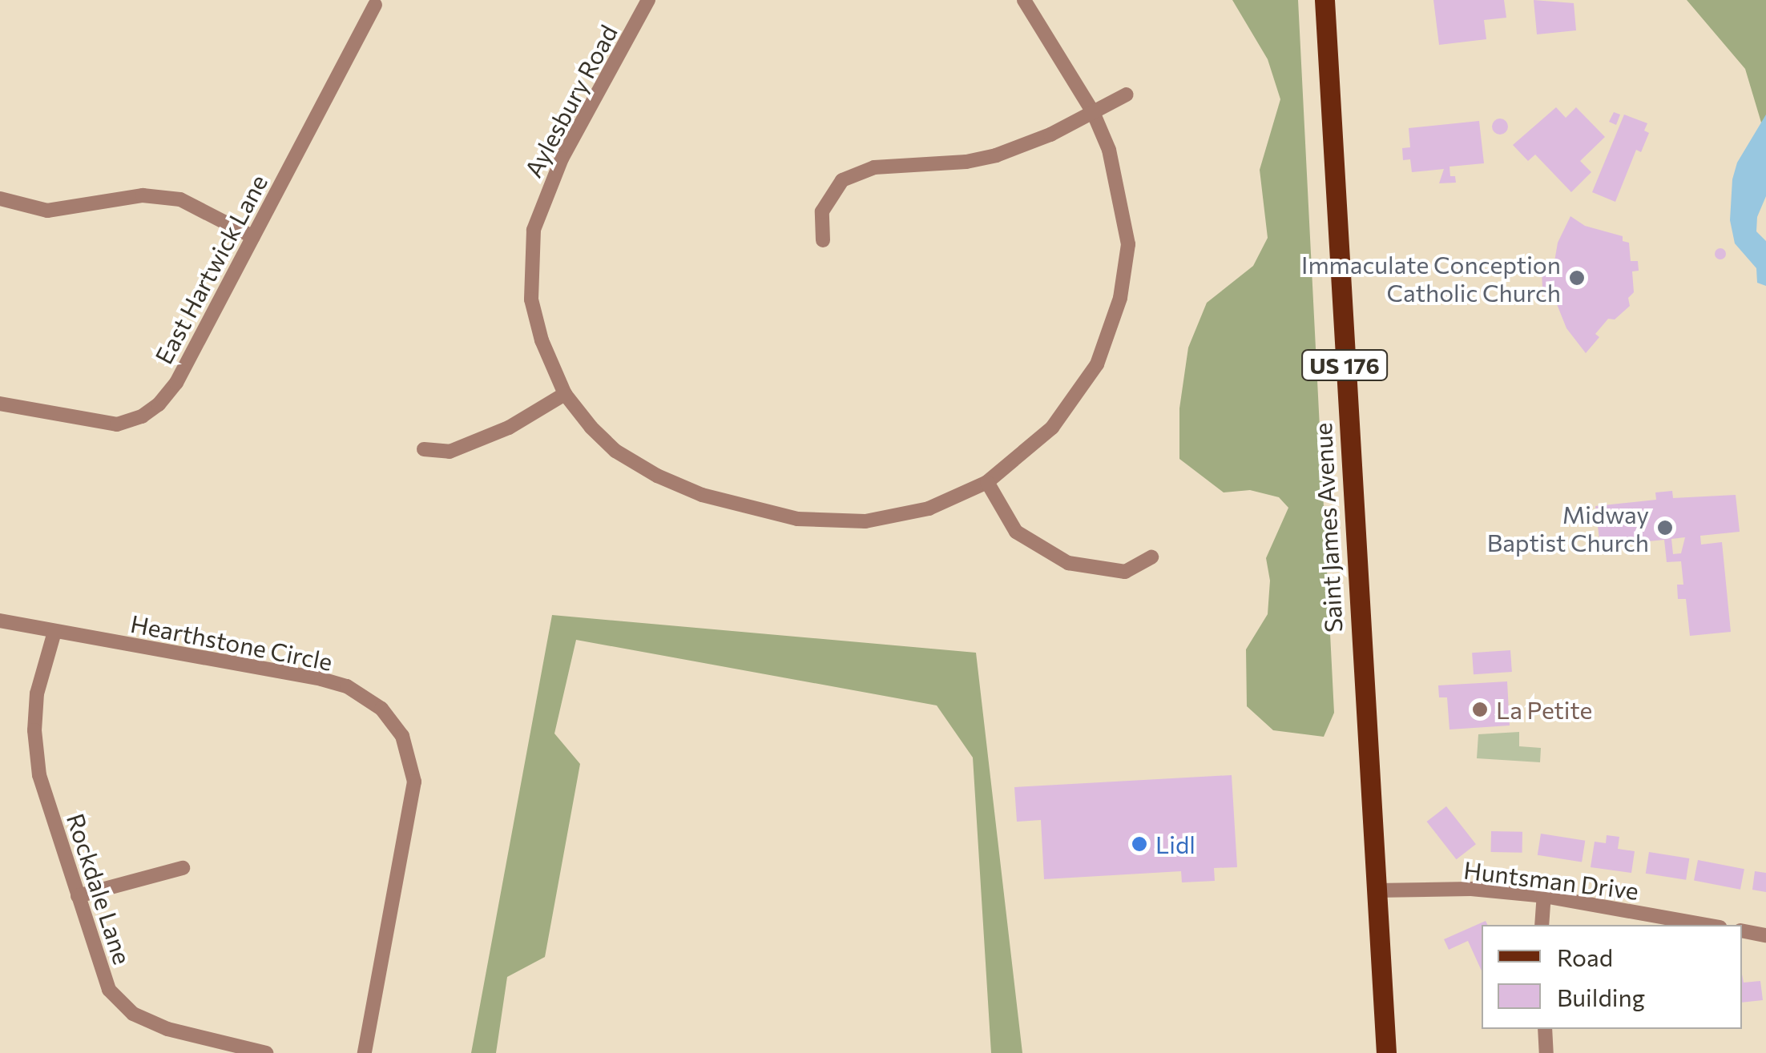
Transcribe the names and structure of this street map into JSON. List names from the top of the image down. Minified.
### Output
{"streets":{"main road":["US 176","Saint James Avenue"],"street":["Aylesbury Road","East Hartwick Lane","Hearthstone Circle","Huntsman Drive","Rockdale Lane"]},"crossings":[["Saint James Avenue","Huntsman Drive"],["Hearthstone Circle","Rockdale Lane"]],"places":["Immaculate Conception Catholic Church","Midway Baptist Church","La Petite","Lidl"],"legend":["Road","Building"]}
